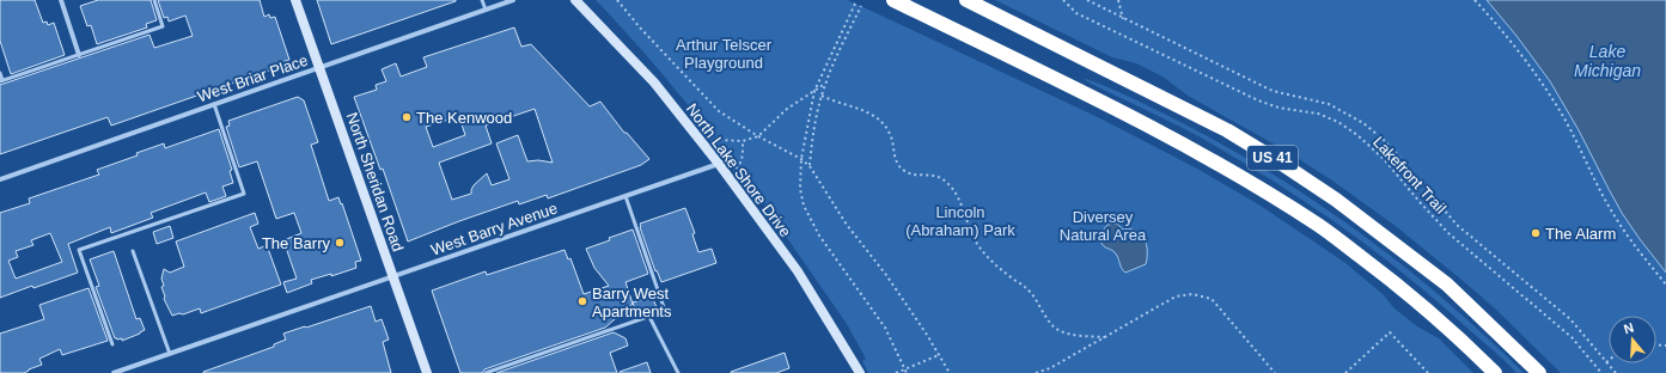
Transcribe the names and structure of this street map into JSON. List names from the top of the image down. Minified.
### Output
{"streets":{"highway":["US 41"],"street":["West Briar Place","North Lake Shore Drive","North Sheridan Road","West Barry Avenue"],"path":["Lakefront Trail"]},"crossings":[["West Briar Place","North Sheridan Road"],["North Lake Shore Drive","West Barry Avenue"],["North Sheridan Road","West Barry Avenue"]],"water":["Lake Michigan"],"parks":["Arthur Telscer Playground","Lincoln (Abraham) Park","Diversey Natural Area"],"places":["The Kenwood","The Alarm","The Barry","Barry West Apartments"],"north":"top"}
